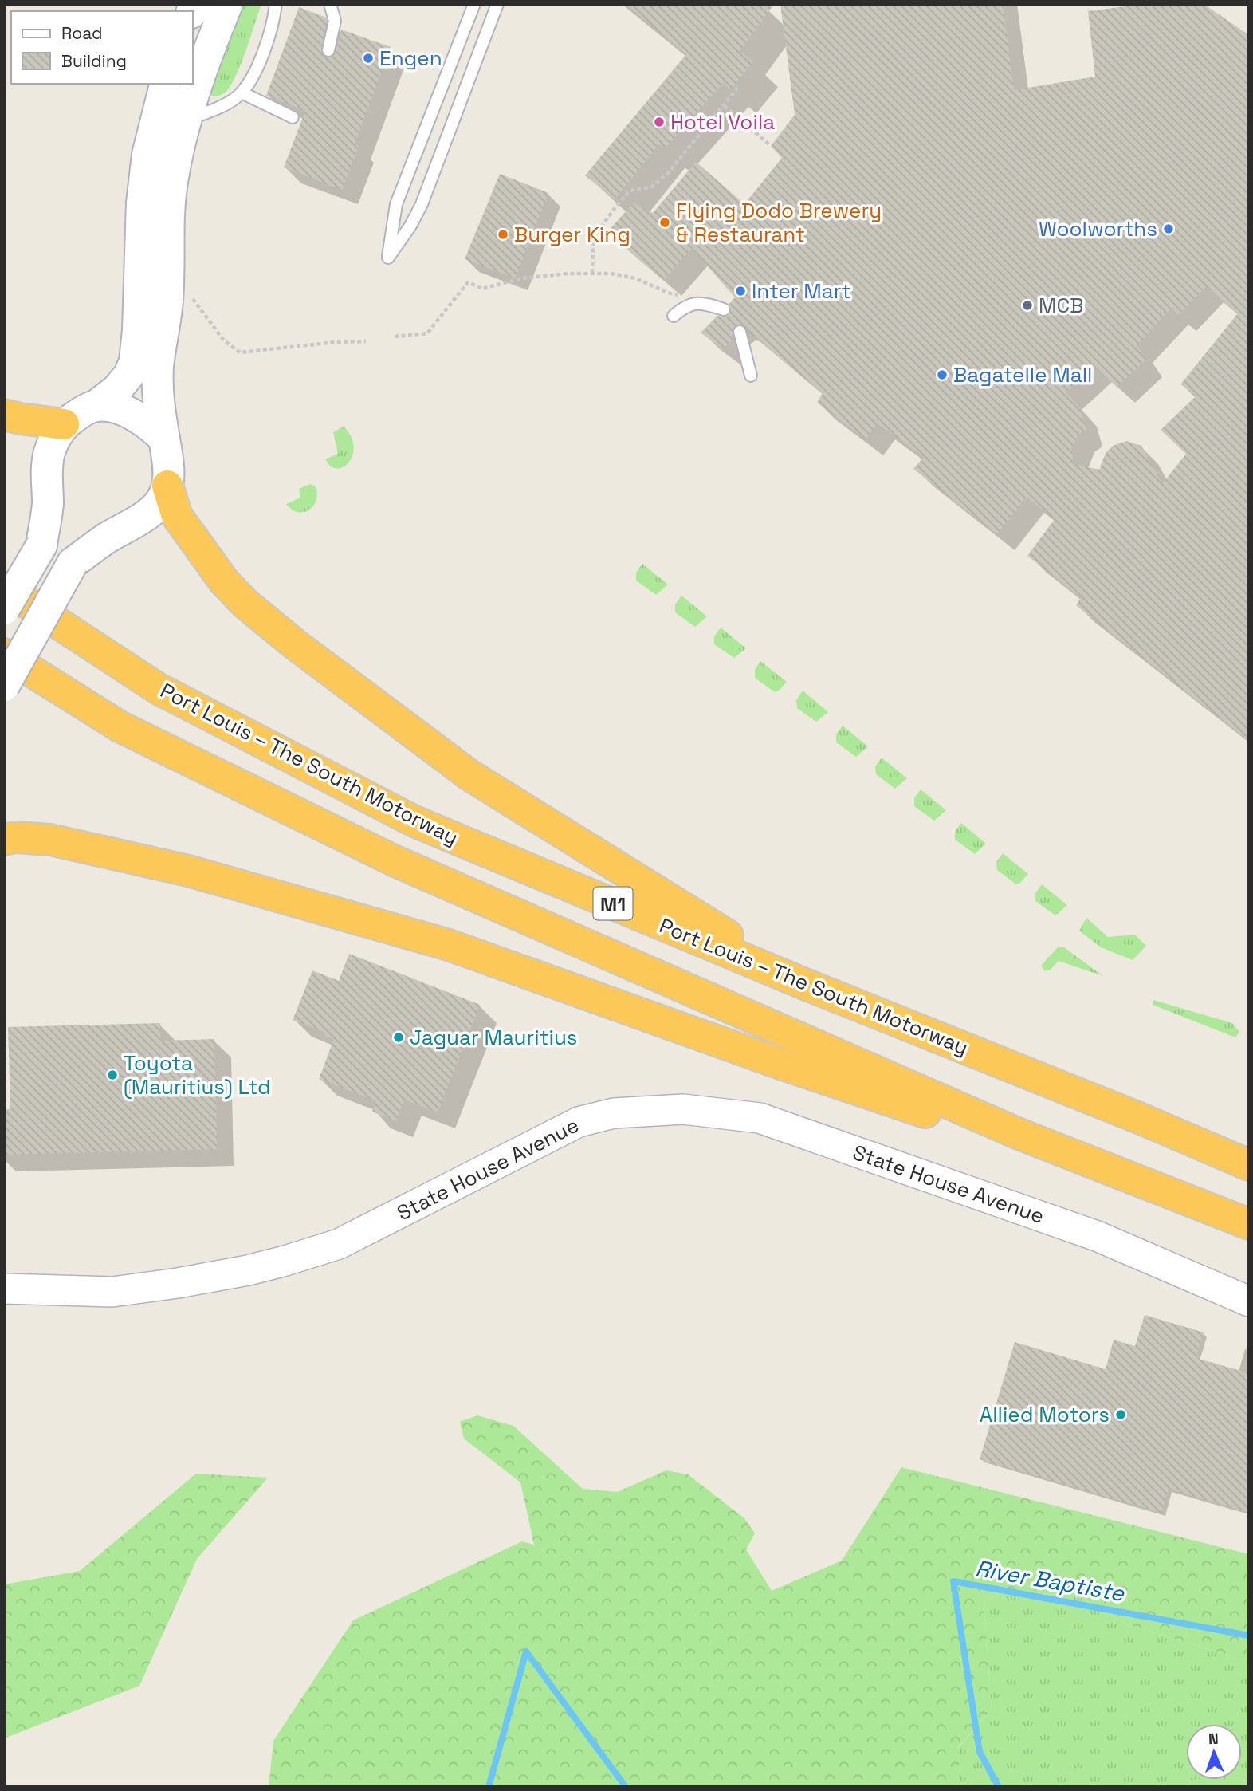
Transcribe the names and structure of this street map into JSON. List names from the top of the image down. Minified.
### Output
{"streets":{"highway":["Port Louis – The South Motorway","M1"],"street":["State House Avenue"]},"water":["River Baptiste"],"places":["Engen","Hotel Voila","Flying Dodo Brewery & Restaurant","Woolworths","Burger King","Inter Mart","MCB","Bagatelle Mall","Jaguar Mauritius","Toyota (Mauritius) Ltd","Allied Motors"],"legend":["Road","Building"],"north":"top"}
